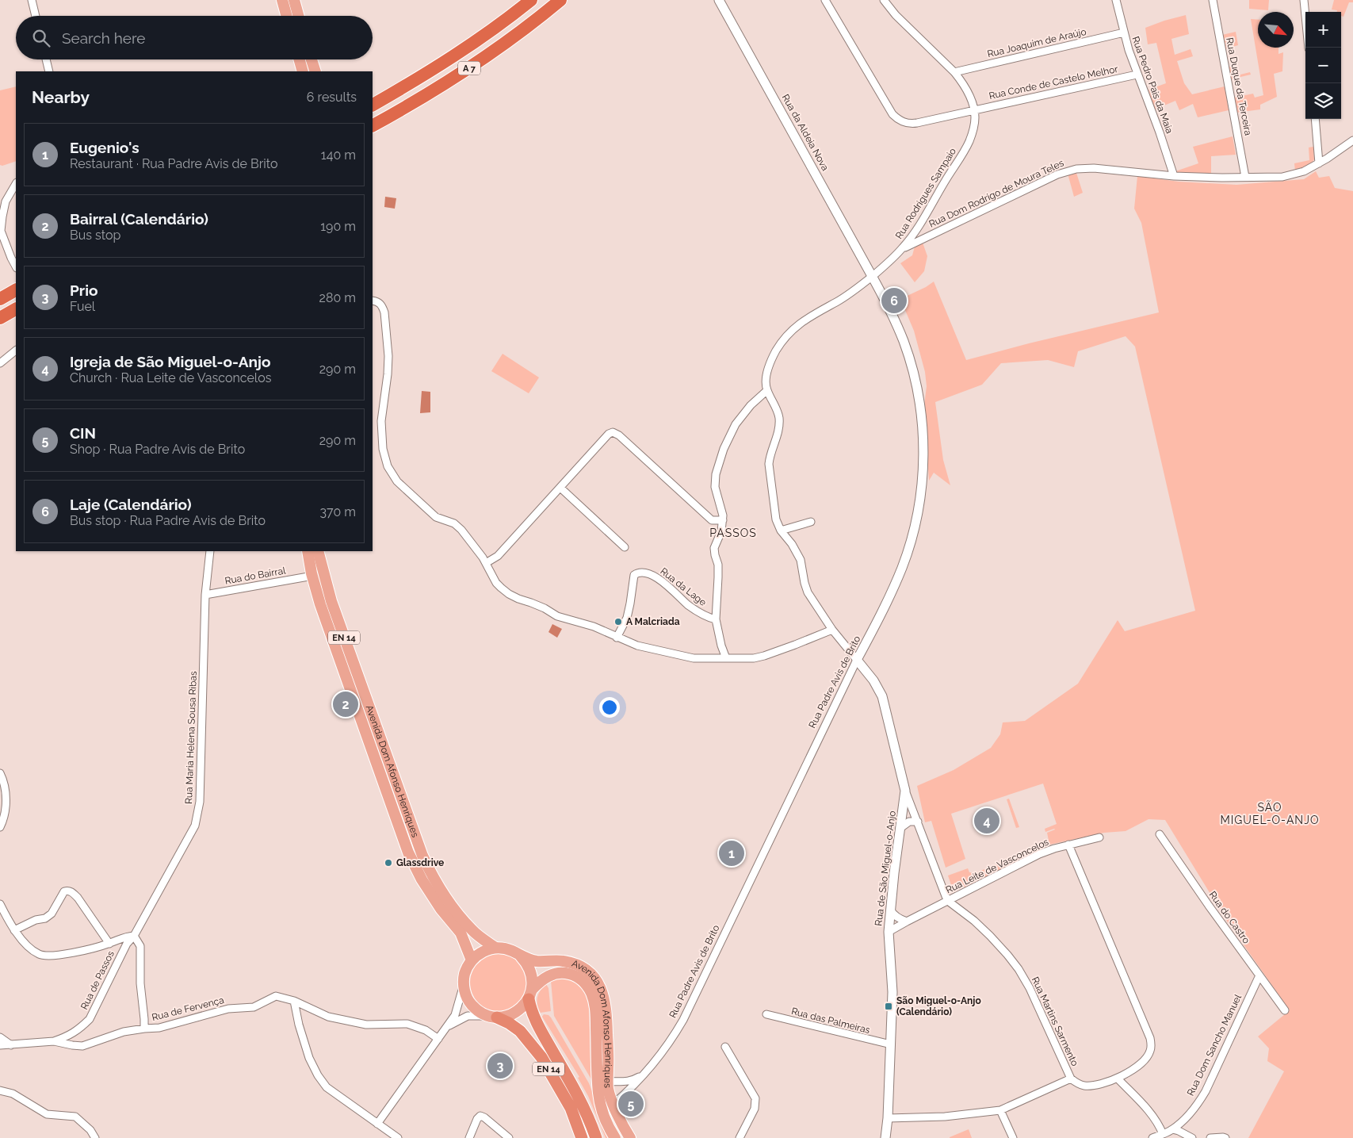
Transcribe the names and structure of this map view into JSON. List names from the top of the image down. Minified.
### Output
{"streets":{"highway":["A 7","EN 14"],"main road":["Avenida Dom Afonso Henriques"],"street":["Rua Joaquim de Araújo","Rua Conde de Castelo Melhor","Rua Pedro Pais da Maia","Rua Duque da Terceira","Rua da Aldeia Nova","Rua Rodrigues Sampaio","Rua Dom Rodrigo de Moura Teles","Rua do Bairral","Rua da Lage","Rua Padre Avis de Brito","Rua Maria Helena Sousa Ribas","Rua Leite de Vasconcelos","Rua de São Miguel-o-Anjo","Rua do Castro","Rua de Passos","Rua de Fervença","Rua das Palmeiras","Rua Martins Sarmento","Rua Dom Sancho Manuel"]},"crossings":[["Rua Joaquim de Araújo","Rua Pedro Pais da Maia"],["Rua Joaquim de Araújo","Rua Rodrigues Sampaio"],["Rua Conde de Castelo Melhor","Rua Pedro Pais da Maia"],["Rua Conde de Castelo Melhor","Rua Rodrigues Sampaio"],["Rua Pedro Pais da Maia","Rua Dom Rodrigo de Moura Teles"],["Rua Duque da Terceira","Rua Dom Rodrigo de Moura Teles"],["Rua da Aldeia Nova","Rua Rodrigues Sampaio"],["Rua da Aldeia Nova","Rua Padre Avis de Brito"],["Rua Rodrigues Sampaio","Rua Dom Rodrigo de Moura Teles"],["Rua Rodrigues Sampaio","Rua Padre Avis de Brito"],["Rua Rodrigues Sampaio","Rua de São Miguel-o-Anjo"],["Rua do Bairral","Rua Maria Helena Sousa Ribas"],["EN 14","Avenida Dom Afonso Henriques"],["Rua Padre Avis de Brito","Avenida Dom Afonso Henriques"],["Rua Padre Avis de Brito","Rua de São Miguel-o-Anjo"],["Rua Maria Helena Sousa Ribas","Rua de Passos"],["Rua Maria Helena Sousa Ribas","Rua de Fervença"],["Rua Leite de Vasconcelos","Rua de São Miguel-o-Anjo"],["Rua Leite de Vasconcelos","Rua Martins Sarmento"],["Rua de São Miguel-o-Anjo","Rua das Palmeiras"],["Rua do Castro","Rua Dom Sancho Manuel"],["Rua de Passos","Rua de Fervença"]],"districts":["PASSOS","SÃO MIGUEL-O-ANJO"],"places":{"other":["A Malcriada","Glassdrive"],"transit":["São Miguel-o-Anjo (Calendário)"]},"north":"bottom right","page":{"map_buttons":["+","−"],"search":"Search here","heading":["Nearby","6 results"],"list":[{"mark":"1","name":"Eugenio's","note":"Restaurant · Rua Padre Avis de Brito","value":"140 m"},{"mark":"2","name":"Bairral (Calendário)","note":"Bus stop","value":"190 m"},{"mark":"3","name":"Prio","note":"Fuel","value":"280 m"},{"mark":"4","name":"Igreja de São Miguel-o-Anjo","note":"Church · Rua Leite de Vasconcelos","value":"290 m"},{"mark":"5","name":"CIN","note":"Shop · Rua Padre Avis de Brito","value":"290 m"},{"mark":"6","name":"Laje (Calendário)","note":"Bus stop · Rua Padre Avis de Brito","value":"370 m"}],"pins":["6","2","4","1","3","5"]}}
